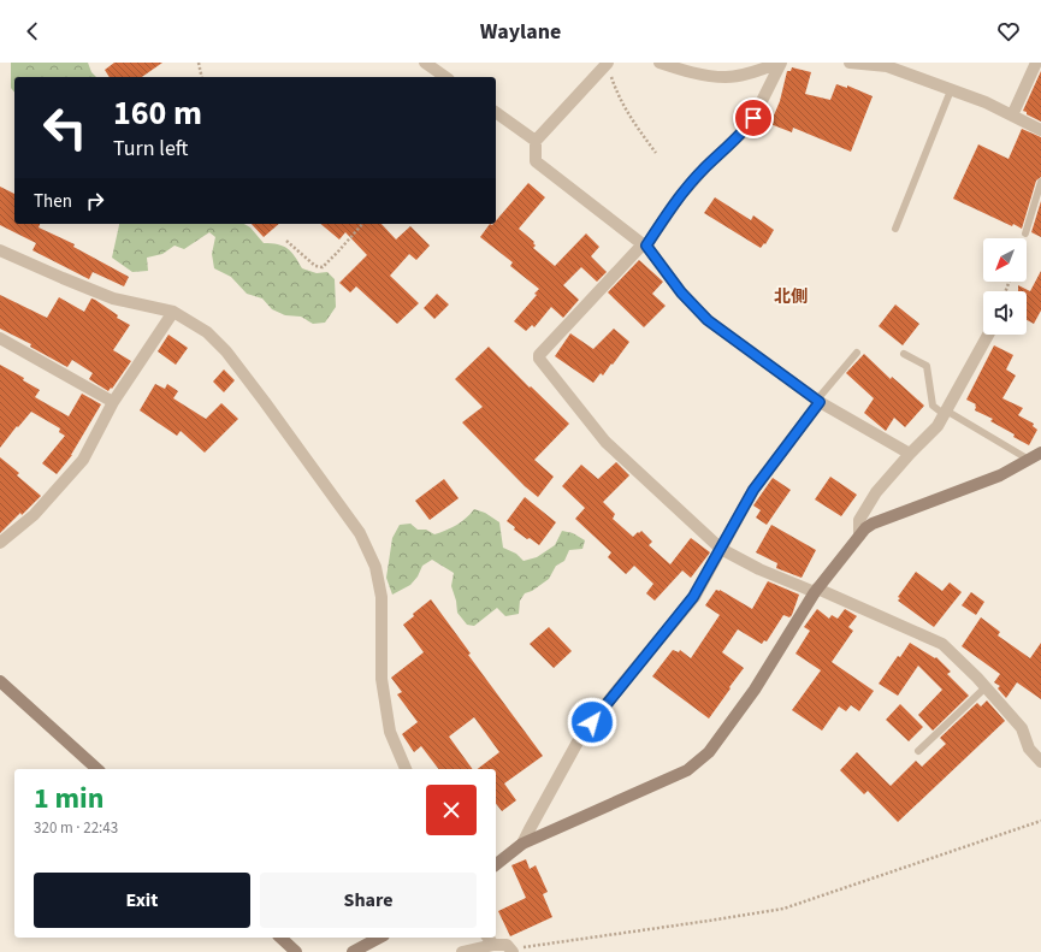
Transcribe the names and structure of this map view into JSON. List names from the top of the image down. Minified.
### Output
{"districts":["北側"],"north":"bottom left","page":{"header":"Waylane","turn":["160 m","Turn left"],"then":"Then","heading":["1 min","320 m · 22:43"],"buttons":["Exit","Share"]}}
